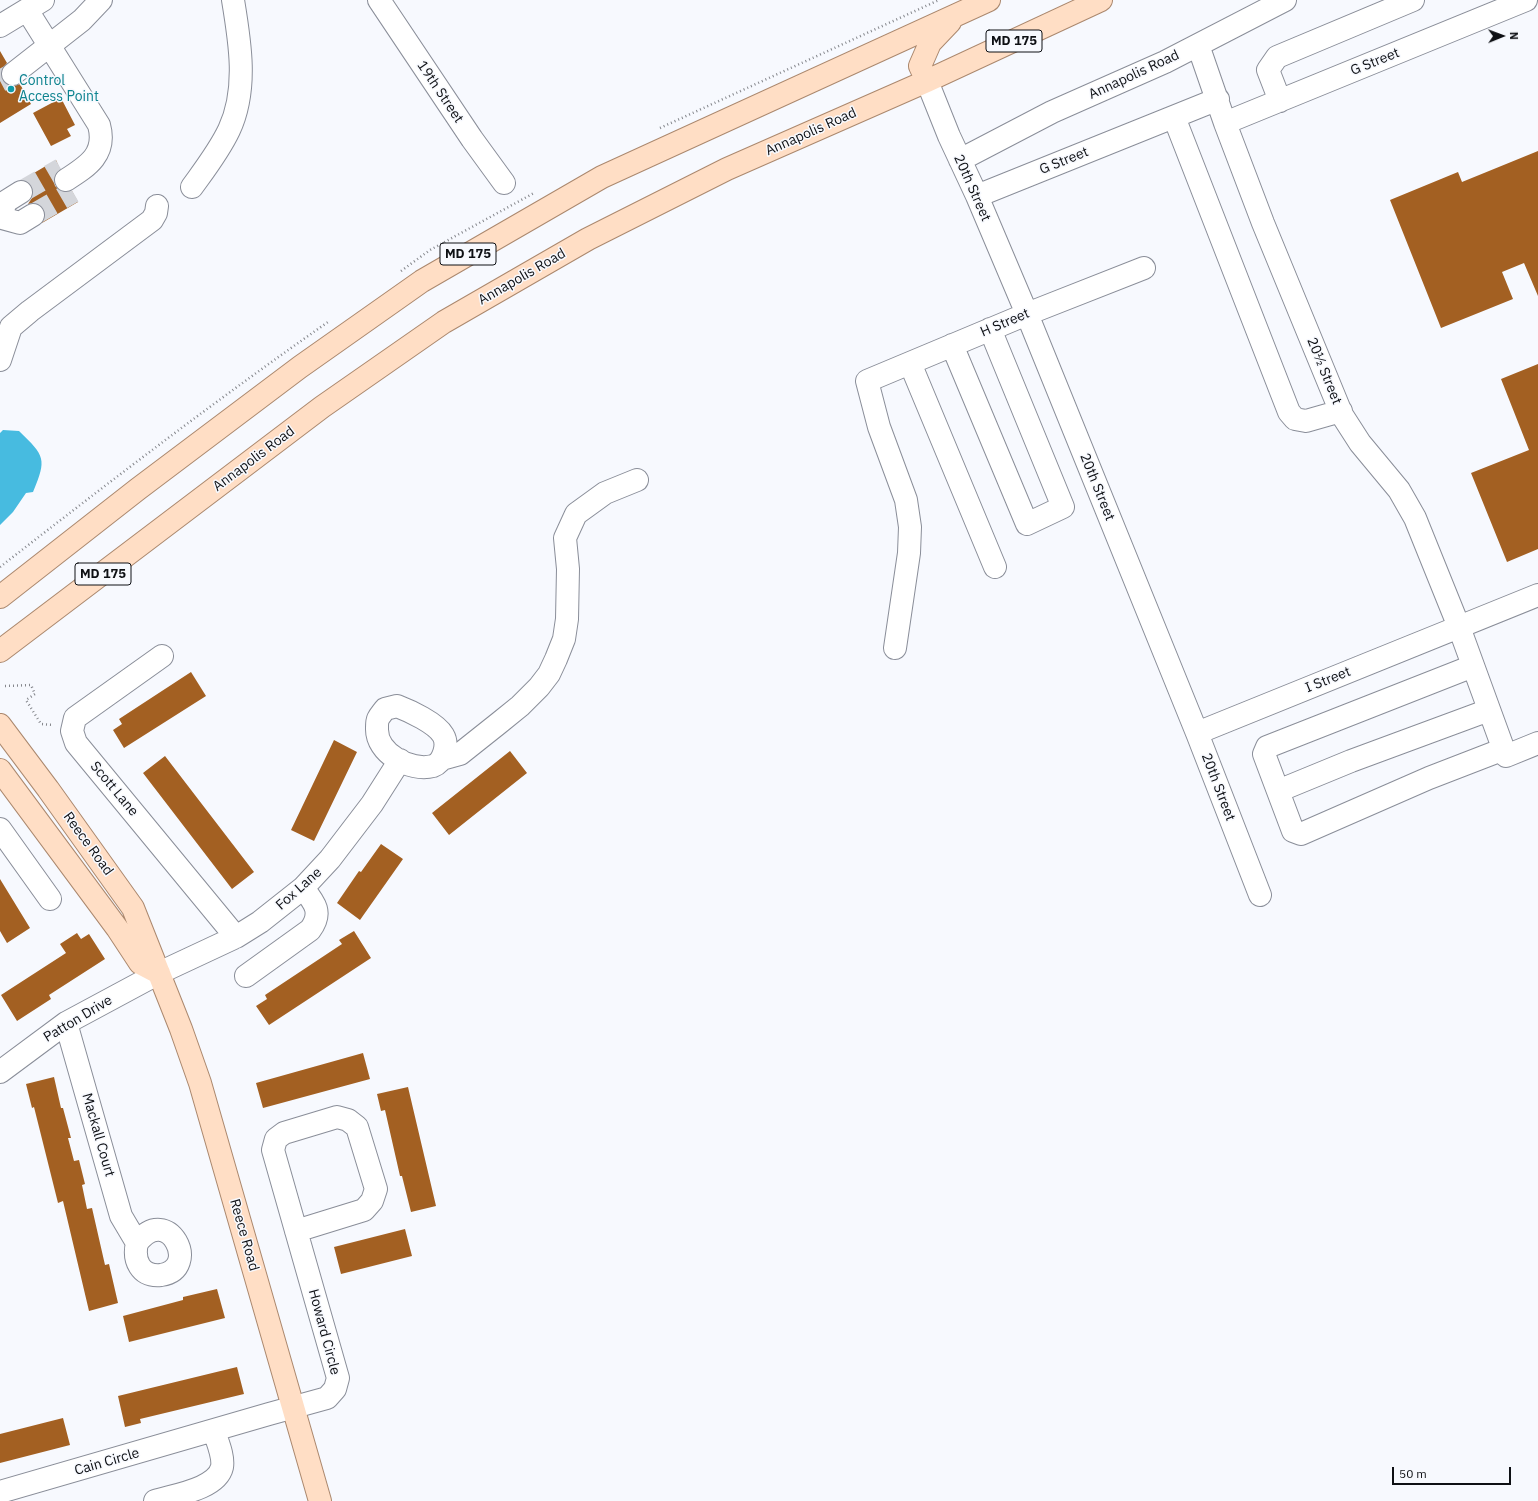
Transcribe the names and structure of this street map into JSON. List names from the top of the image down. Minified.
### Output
{"streets":{"main road":["MD 175","Annapolis Road","Reece Road"],"street":["G Street","19th Street","20th Street","H Street","20½ Street","I Street","Scott Lane","Fox Lane","Patton Drive","Mackall Court","Howard Circle","Cain Circle"]},"crossings":[["G Street","20th Street"],["G Street","20½ Street"],["Annapolis Road","20th Street"],["Annapolis Road","20½ Street"],["20th Street","H Street"],["20th Street","I Street"],["20½ Street","I Street"],["Scott Lane","Fox Lane"],["Reece Road","Fox Lane"],["Reece Road","Patton Drive"],["Reece Road","Howard Circle"],["Reece Road","Cain Circle"],["Fox Lane","Patton Drive"],["Patton Drive","Mackall Court"],["Howard Circle","Cain Circle"]],"places":["Control Access Point"],"scale_bar":"50 m","north":"right"}
